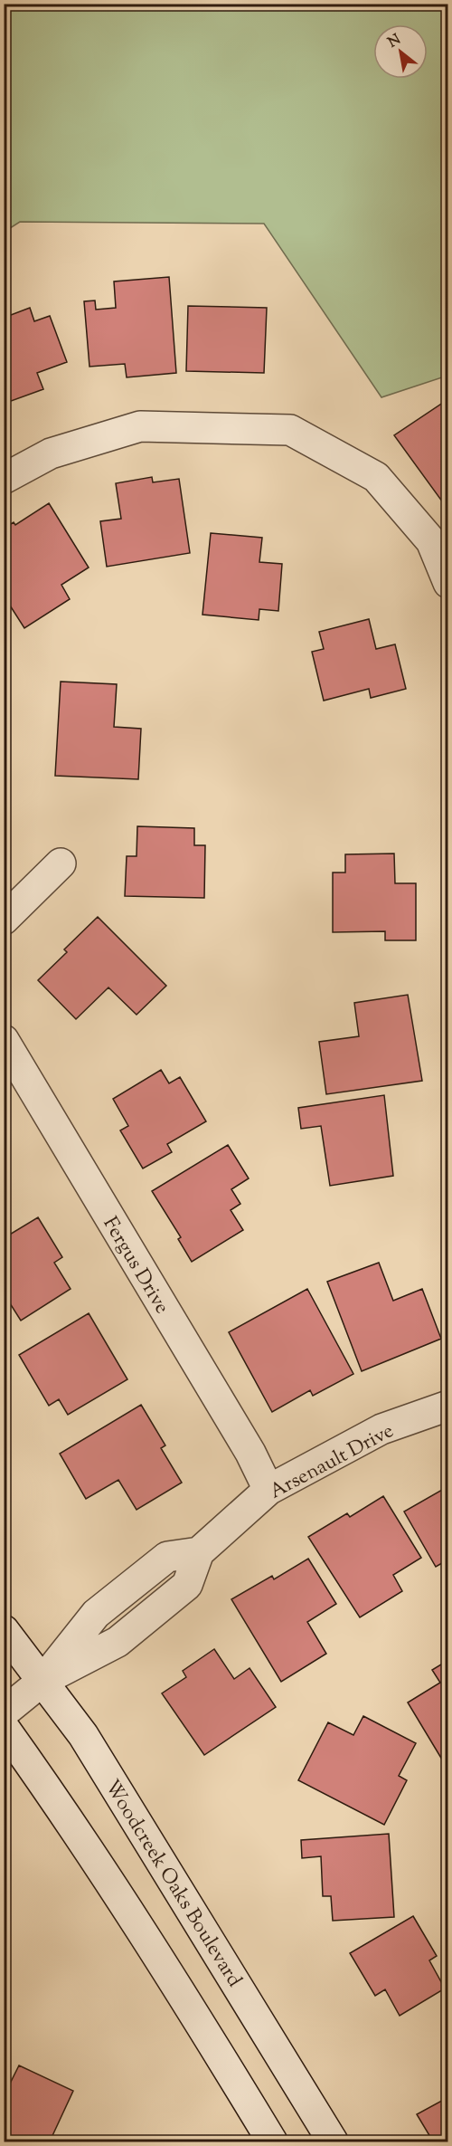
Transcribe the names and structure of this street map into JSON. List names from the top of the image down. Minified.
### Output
{"streets":{"street":["Fergus Drive","Arsenault Drive","Woodcreek Oaks Boulevard"]},"crossings":[["Fergus Drive","Arsenault Drive"],["Arsenault Drive","Woodcreek Oaks Boulevard"]],"north":"top left"}
